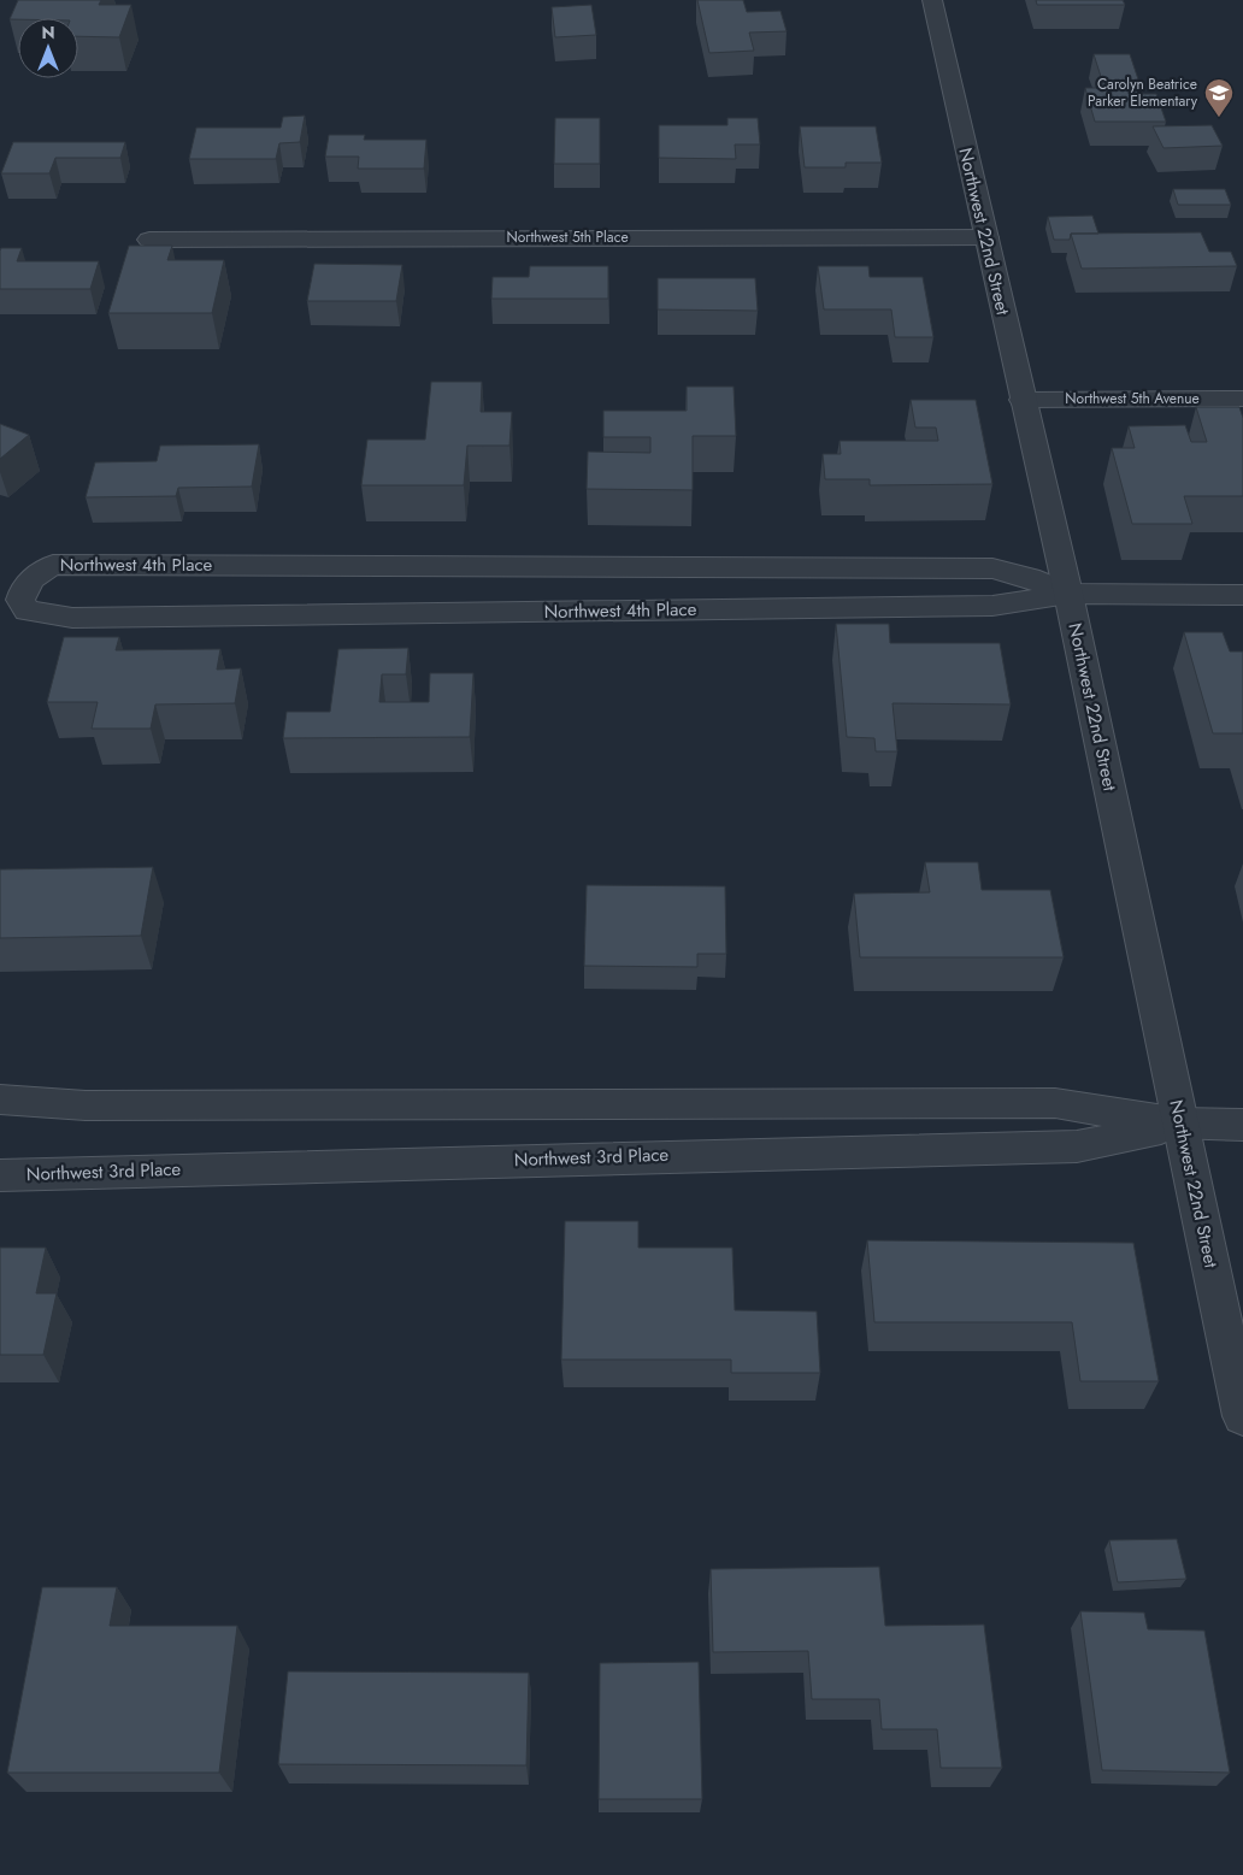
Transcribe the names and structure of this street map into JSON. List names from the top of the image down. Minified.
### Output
{"streets":{"street":["Northwest 22nd Street","Northwest 5th Place","Northwest 5th Avenue","Northwest 4th Place","Northwest 3rd Place"]},"crossings":[["Northwest 22nd Street","Northwest 5th Place"],["Northwest 22nd Street","Northwest 5th Avenue"],["Northwest 22nd Street","Northwest 4th Place"],["Northwest 22nd Street","Northwest 3rd Place"]],"places":{"school or university":["Carolyn Beatrice Parker Elementary"]},"north":"top"}
